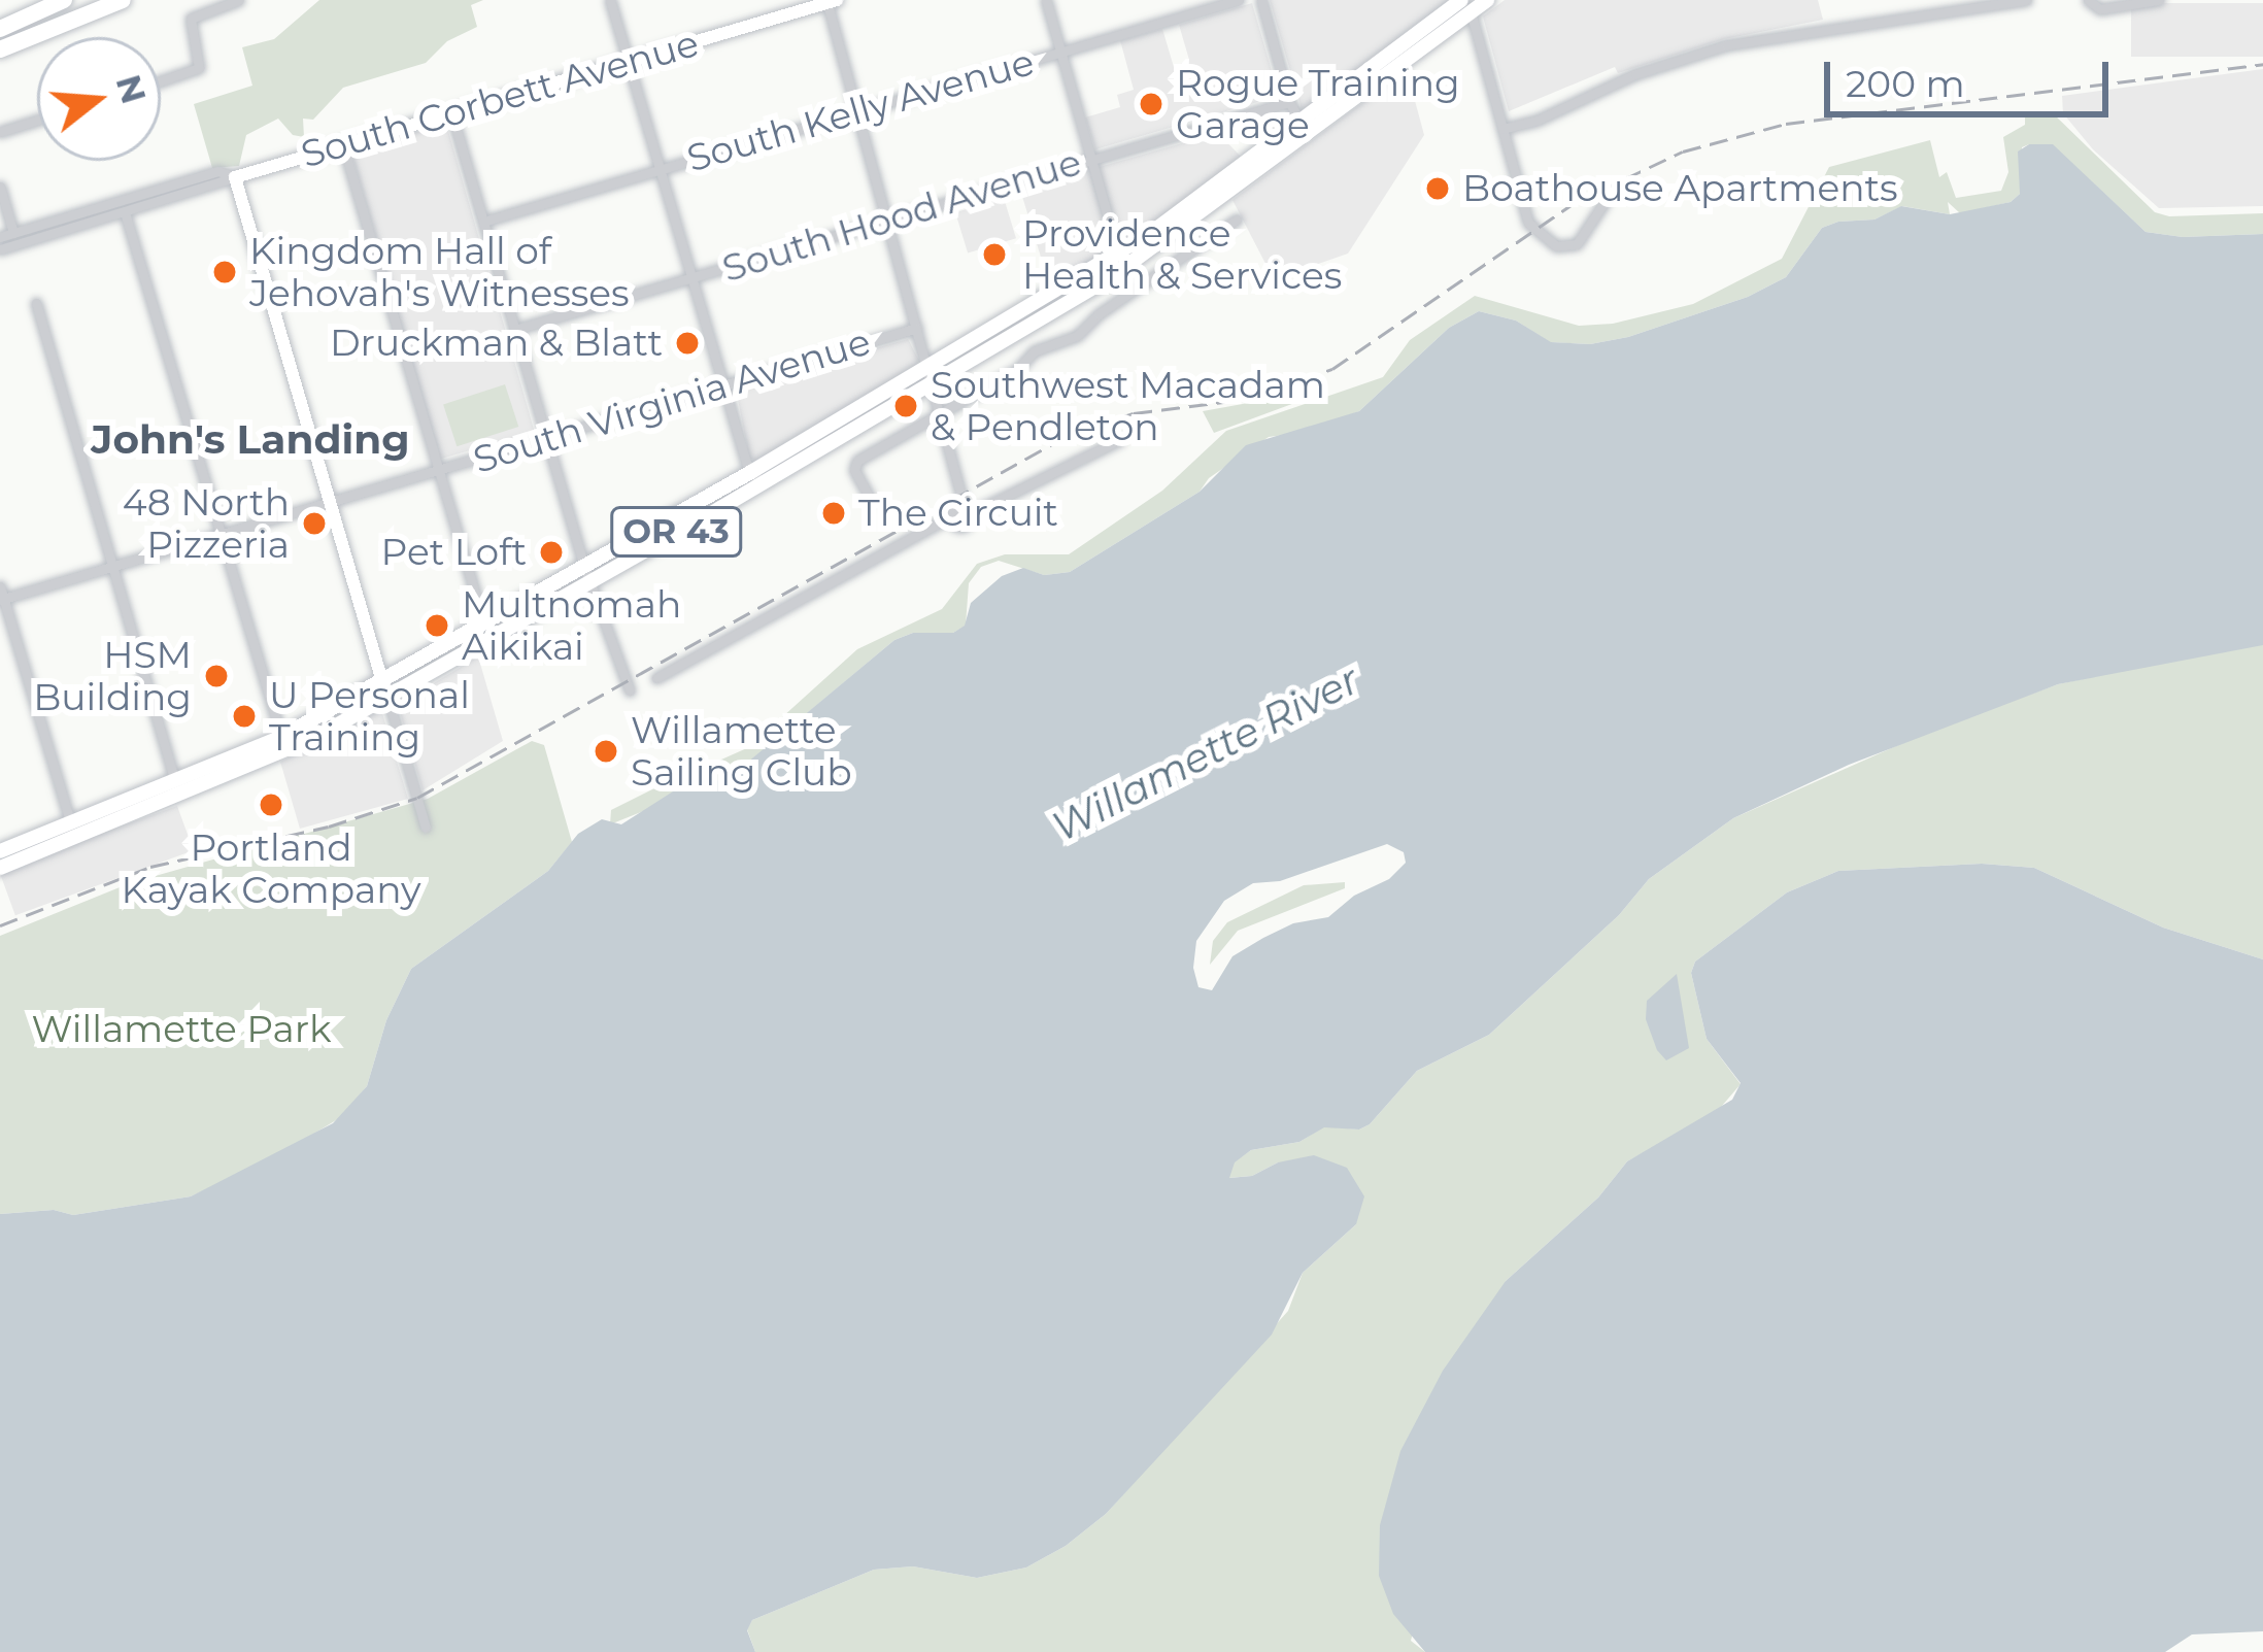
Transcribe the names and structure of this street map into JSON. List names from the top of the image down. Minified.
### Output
{"streets":{"main road":["OR 43"],"street":["South Corbett Avenue","South Kelly Avenue","South Hood Avenue","South Virginia Avenue"]},"districts":["John's Landing"],"water":["Willamette River"],"parks":["Willamette Park"],"places":["Rogue Training Garage","Boathouse Apartments","Providence Health & Services","Kingdom Hall of Jehovah's Witnesses","Druckman & Blatt","Southwest Macadam & Pendleton","The Circuit","48 North Pizzeria","Pet Loft","Multnomah Aikikai","HSM Building","U Personal Training","Willamette Sailing Club","Portland Kayak Company"],"scale_bar":"200 m","north":"right"}
